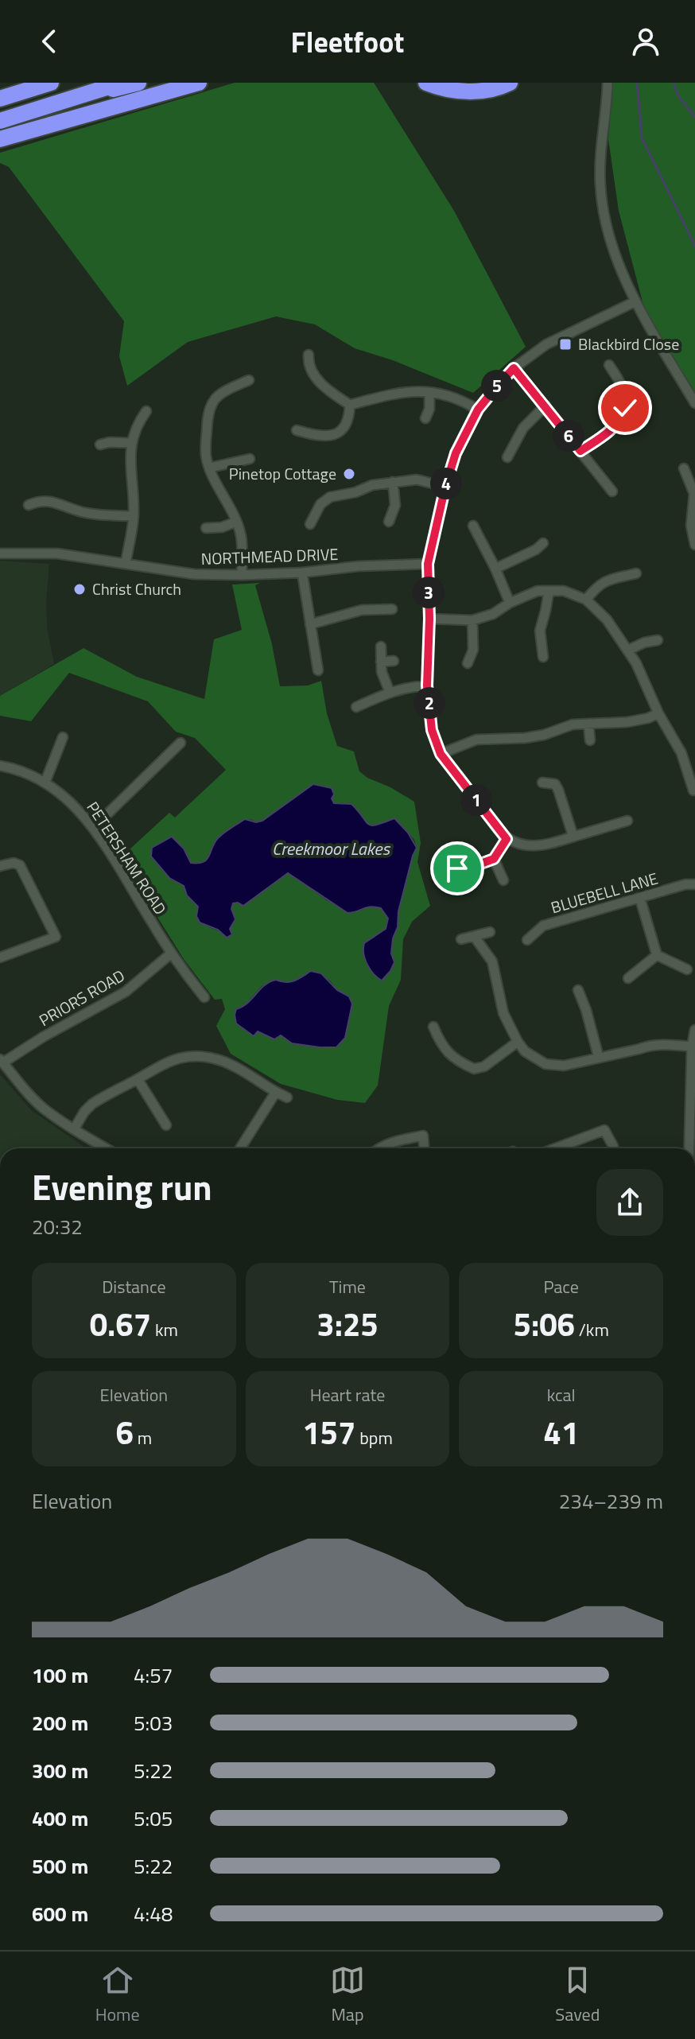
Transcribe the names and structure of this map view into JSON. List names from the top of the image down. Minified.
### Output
{"streets":{"street":["NORTHMEAD DRIVE","PETERSHAM ROAD","BLUEBELL LANE","PRIORS ROAD"]},"crossings":[["PETERSHAM ROAD","PRIORS ROAD"]],"water":["Creekmoor Lakes"],"places":{"transit":["Blackbird Close"],"other":["Pinetop Cottage","Christ Church"]},"page":{"header":"Fleetfoot","pins":["5","6","4","3","2","1"],"heading":["Evening run","20:32"],"stats":[["Distance","0.67 km"],["Time","3:25"],["Pace","5:06 /km"],["Elevation","6 m"],["Heart rate","157 bpm"],["kcal","41"]],"chart":["Elevation","234–239 m"],"list":[{"name":"100 m","note":"4:57"},{"name":"200 m","note":"5:03"},{"name":"300 m","note":"5:22"},{"name":"400 m","note":"5:05"},{"name":"500 m","note":"5:22"},{"name":"600 m","note":"4:48"}],"tabs":["Home","Map","Saved"]}}
